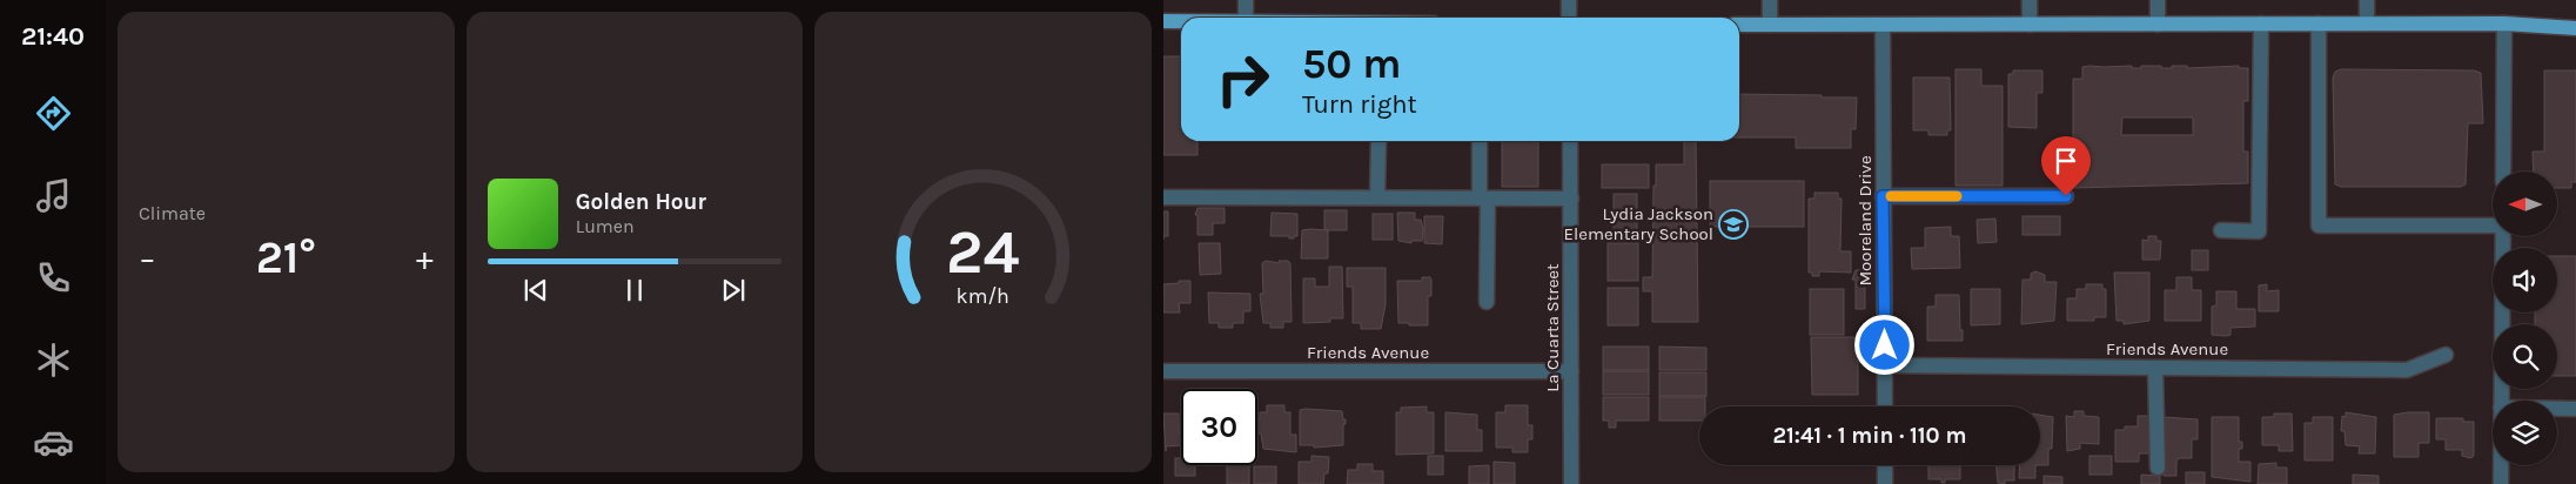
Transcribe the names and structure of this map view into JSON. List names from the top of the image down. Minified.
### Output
{"streets":{"street":["Mooreland Drive","La Cuarta Street","Friends Avenue"]},"crossings":[["Mooreland Drive","Friends Avenue"],["La Cuarta Street","Friends Avenue"]],"places":{"school or university":["Lydia Jackson Elementary School"]},"north":"left","page":{"tabs":"21:40","tile":"Climate","turn":["50 m","Turn right"],"song":["Golden Hour","Lumen"],"heat":["−","21°","+"],"limit":"30","trip":"21:41 · 1 min · 110 m","gauge":["24","km/h"]}}
